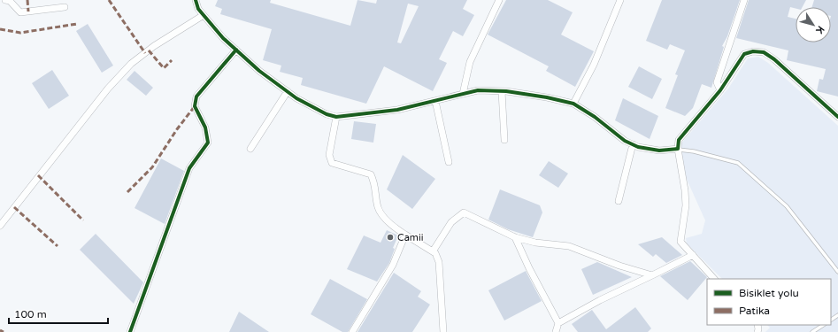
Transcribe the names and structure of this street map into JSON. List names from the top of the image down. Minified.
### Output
{"places":["Camii"],"legend":["Bisiklet yolu","Patika"],"scale_bar":"100 m","north":"bottom right"}
